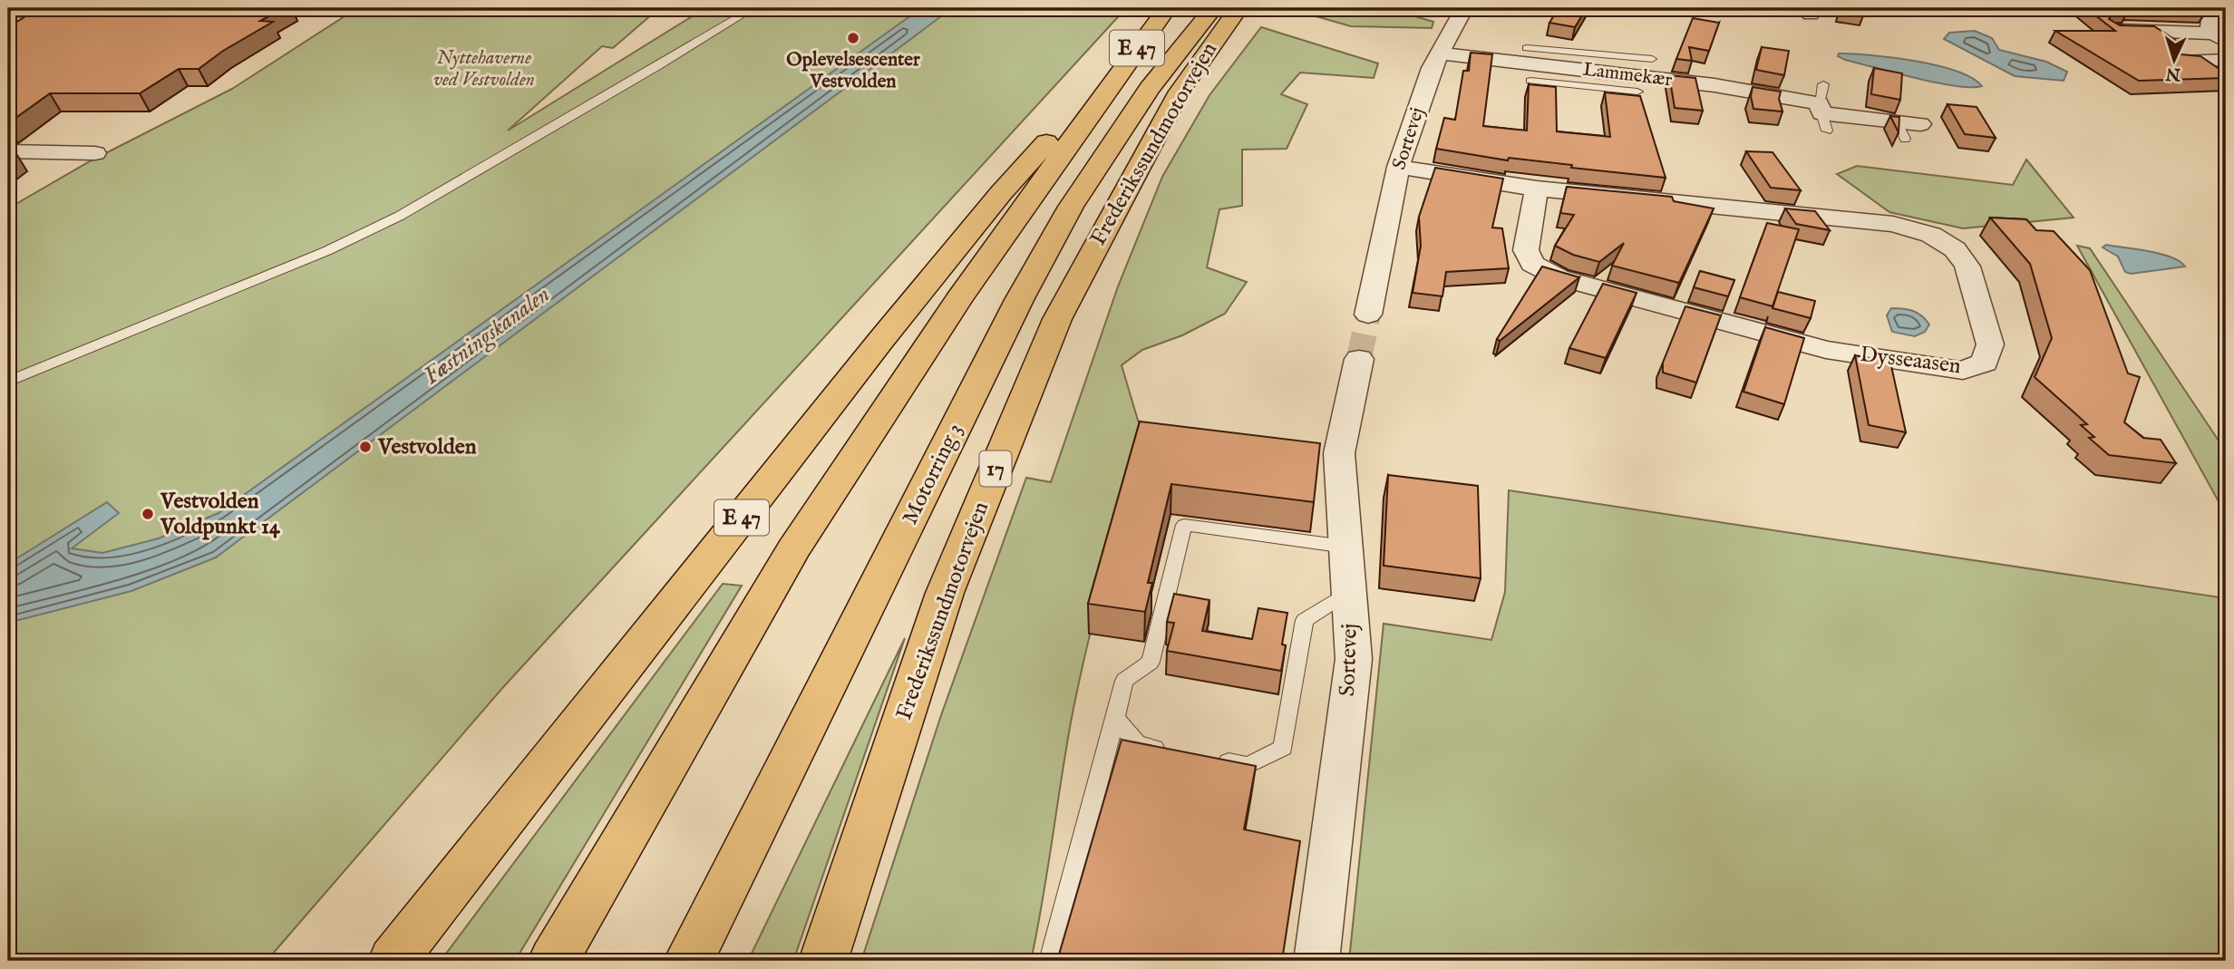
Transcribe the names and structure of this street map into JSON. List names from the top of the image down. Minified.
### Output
{"streets":{"highway":["E 47","Frederikssundmotorvejen","17","Motorring 3"],"street":["Lammekær","Sortevej","Dysseaasen"]},"crossings":[["Lammekær","Sortevej"],["Sortevej","Dysseaasen"]],"water":["Fæstningskanalen"],"parks":["Nyttehaverne ved Vestvolden"],"places":["Oplevelsescenter Vestvolden","Vestvolden","Vestvolden Voldpunkt 14"],"north":"bottom"}
